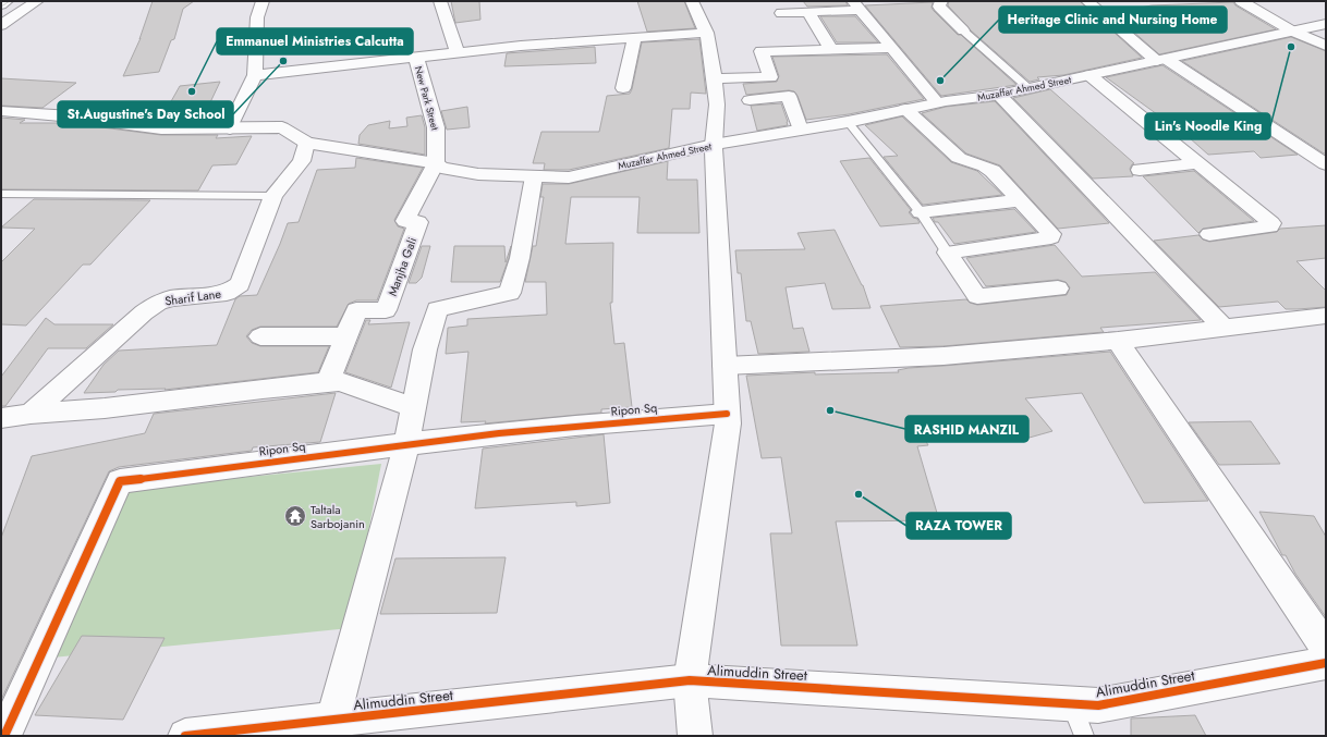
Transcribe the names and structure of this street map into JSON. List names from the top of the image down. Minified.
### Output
{"streets":{"street":["Muzaffar Ahmed Street","New Park Street","Manjha Gali","Sharif Lane","Ripon Sq","Alimuddin Street"]},"crossings":[["Muzaffar Ahmed Street","New Park Street"],["Muzaffar Ahmed Street","Manjha Gali"],["Muzaffar Ahmed Street","Sharif Lane"],["New Park Street","Manjha Gali"]],"places":{"other":["Lin's Noodle King","St.Augustine's Day School","Heritage Clinic and Nursing Home","Emmanuel Ministries Calcutta","RASHID MANZIL","RAZA TOWER"],"temple":["Taltala Sarbojanin"]}}
